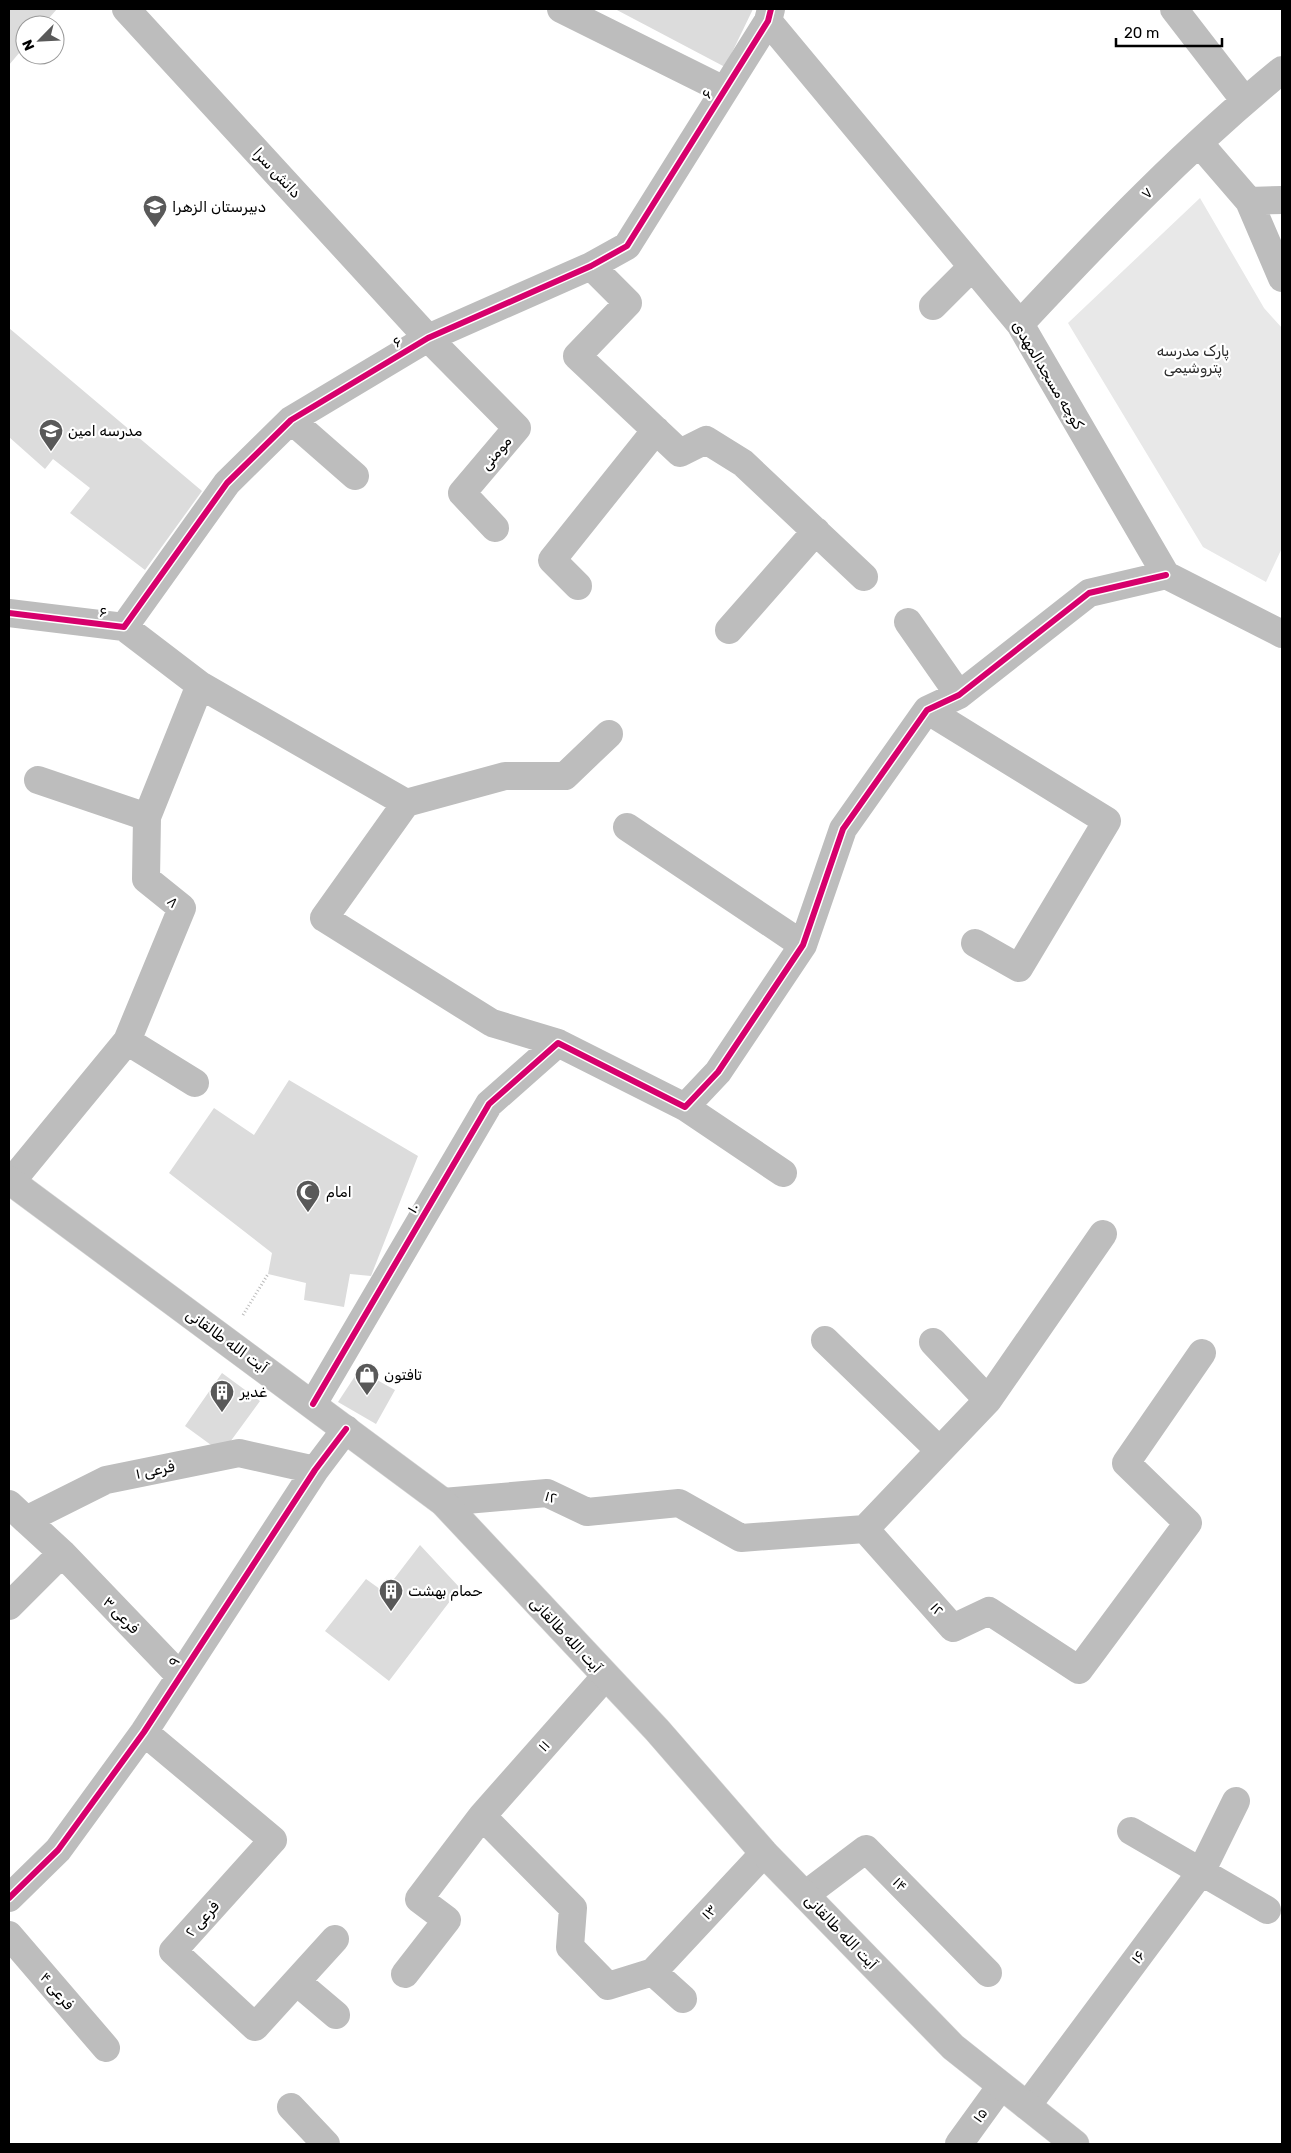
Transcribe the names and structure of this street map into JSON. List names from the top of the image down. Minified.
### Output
{"streets":{"street":["۶","دانش سرا","۷","کوچه مسجدالمهدی","مومنی","۸","۱۰","آیت الله طالقانی","فرعی ۱","۱۲","فرعی ۳","۹","۱۱","۱۴","۱۳","فرعی ۲","۱۶","فرعی ۴","۱۵"]},"crossings":[["۶","دانش سرا"],["۶","کوچه مسجدالمهدی"],["۶","مومنی"],["دانش سرا","مومنی"],["۷","کوچه مسجدالمهدی"],["۸","آیت الله طالقانی"],["۱۰","آیت الله طالقانی"],["آیت الله طالقانی","۱۲"],["آیت الله طالقانی","۹"],["آیت الله طالقانی","۱۱"],["آیت الله طالقانی","۱۴"],["آیت الله طالقانی","۱۳"],["آیت الله طالقانی","۱۶"],["آیت الله طالقانی","۱۵"],["فرعی ۱","فرعی ۳"],["فرعی ۱","۹"],["فرعی ۳","۹"],["۹","فرعی ۲"]],"parks":["پارک مدرسه پتروشیمی"],"places":{"school or university":["دبیرستان الزهرا","مدرسه امین"],"mosque":["امام"],"shop":["تافتون"],"building":["غدیر","حمام بهشت"]},"scale_bar":"20 m","north":"bottom left"}
